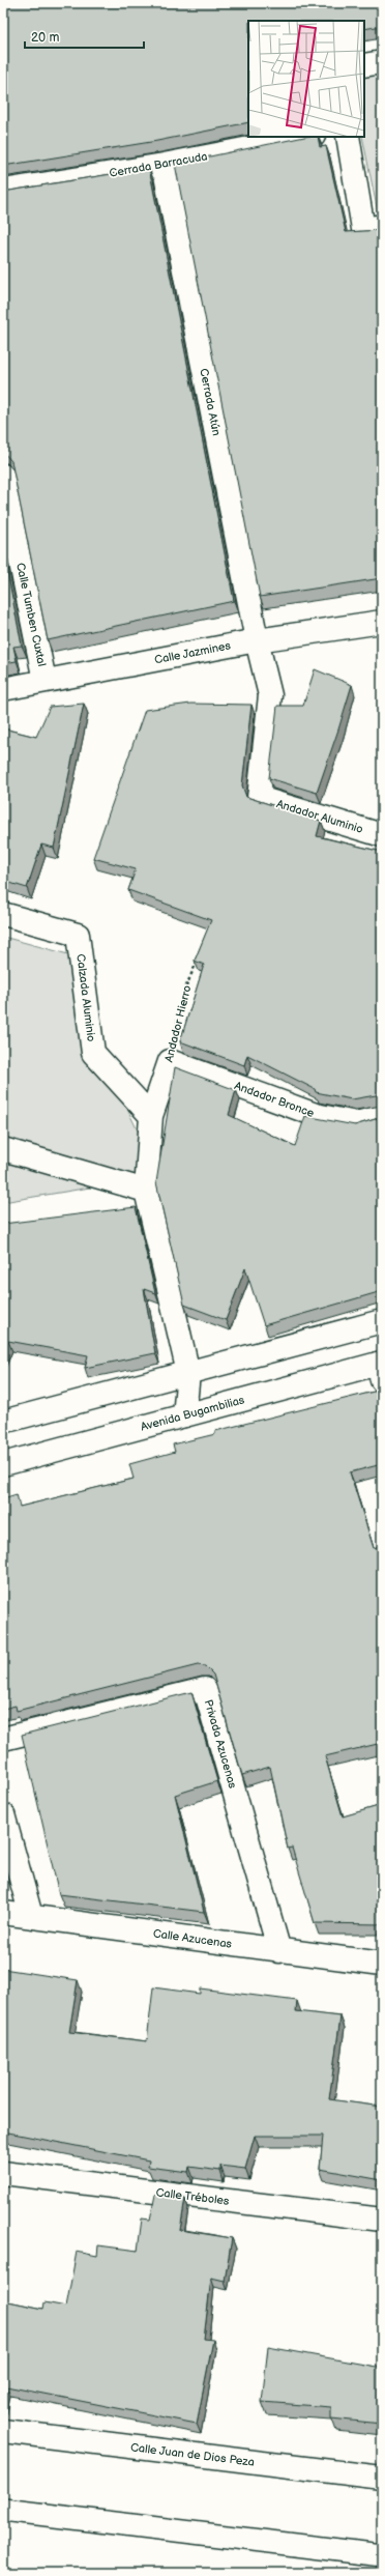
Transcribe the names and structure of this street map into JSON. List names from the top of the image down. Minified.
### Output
{"streets":{"street":["Cerrada Barracuda","Cerrada Atún","Calle Tumben Cuxtal","Calle Jazmines","Andador Aluminio","Calzada Aluminio","Andador Hierro","Andador Bronce","Avenida Bugambilias","Privada Azucenas","Calle Azucenas","Calle Tréboles","Calle Juan de Dios Peza"]},"crossings":[["Cerrada Barracuda","Cerrada Atún"],["Cerrada Atún","Calle Jazmines"],["Cerrada Atún","Andador Aluminio"],["Calle Tumben Cuxtal","Calle Jazmines"],["Calle Jazmines","Andador Aluminio"],["Calzada Aluminio","Andador Hierro"],["Andador Hierro","Andador Bronce"],["Andador Hierro","Avenida Bugambilias"],["Privada Azucenas","Calle Azucenas"]],"scale_bar":"20 m"}
